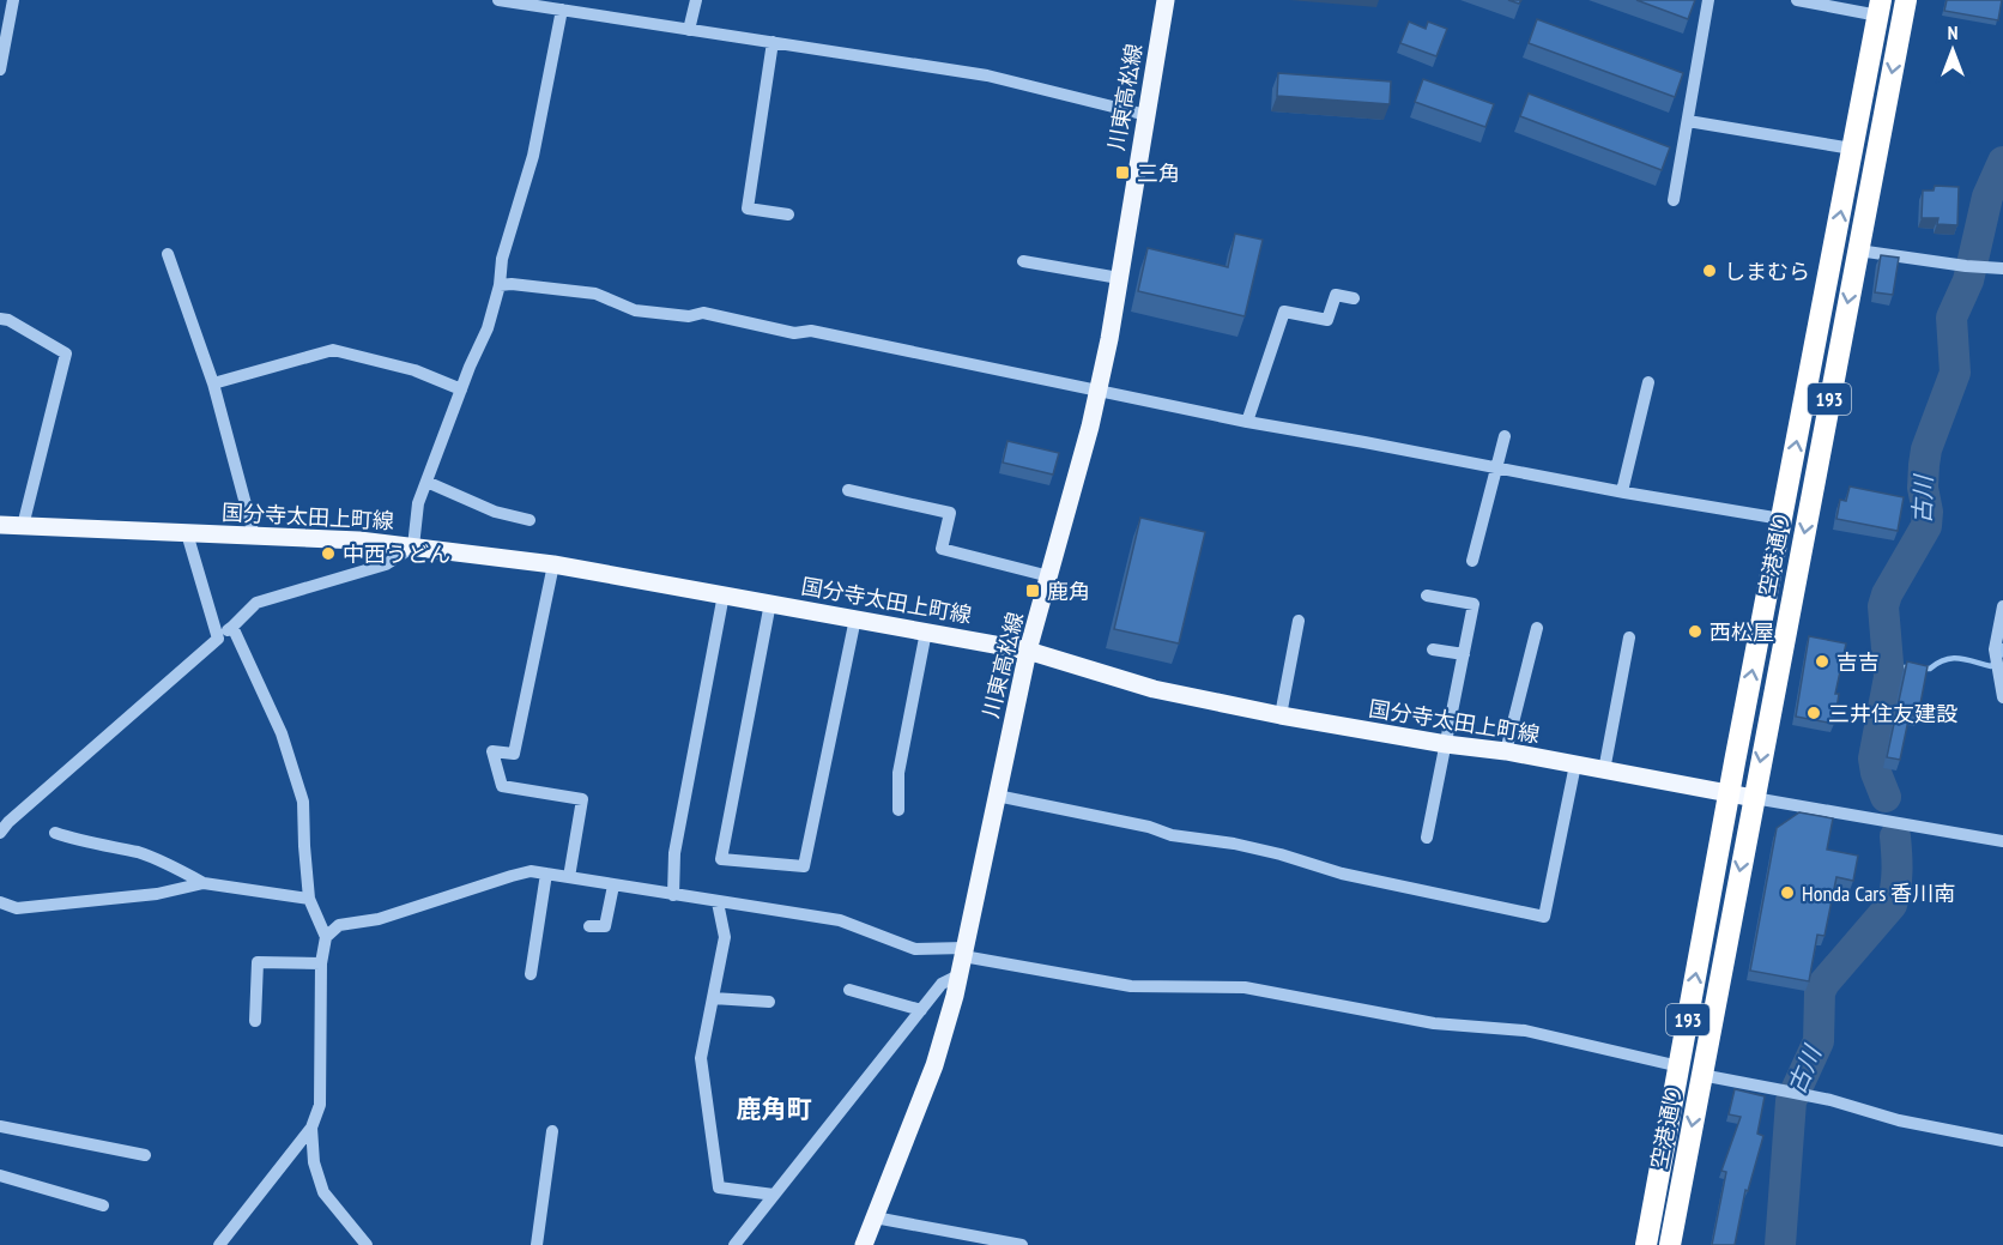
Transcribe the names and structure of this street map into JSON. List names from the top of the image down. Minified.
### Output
{"streets":{"highway":["193","空港通り"],"main road":["川東高松線","国分寺太田上町線"]},"crossings":[["川東高松線","国分寺太田上町線"],["国分寺太田上町線","空港通り"]],"districts":["鹿角町"],"water":["古川"],"places":{"transit":["三角","鹿角"],"other":["しまむら","中西うどん","西松屋","吉吉","三井住友建設","Honda Cars 香川南"]},"north":"top"}
